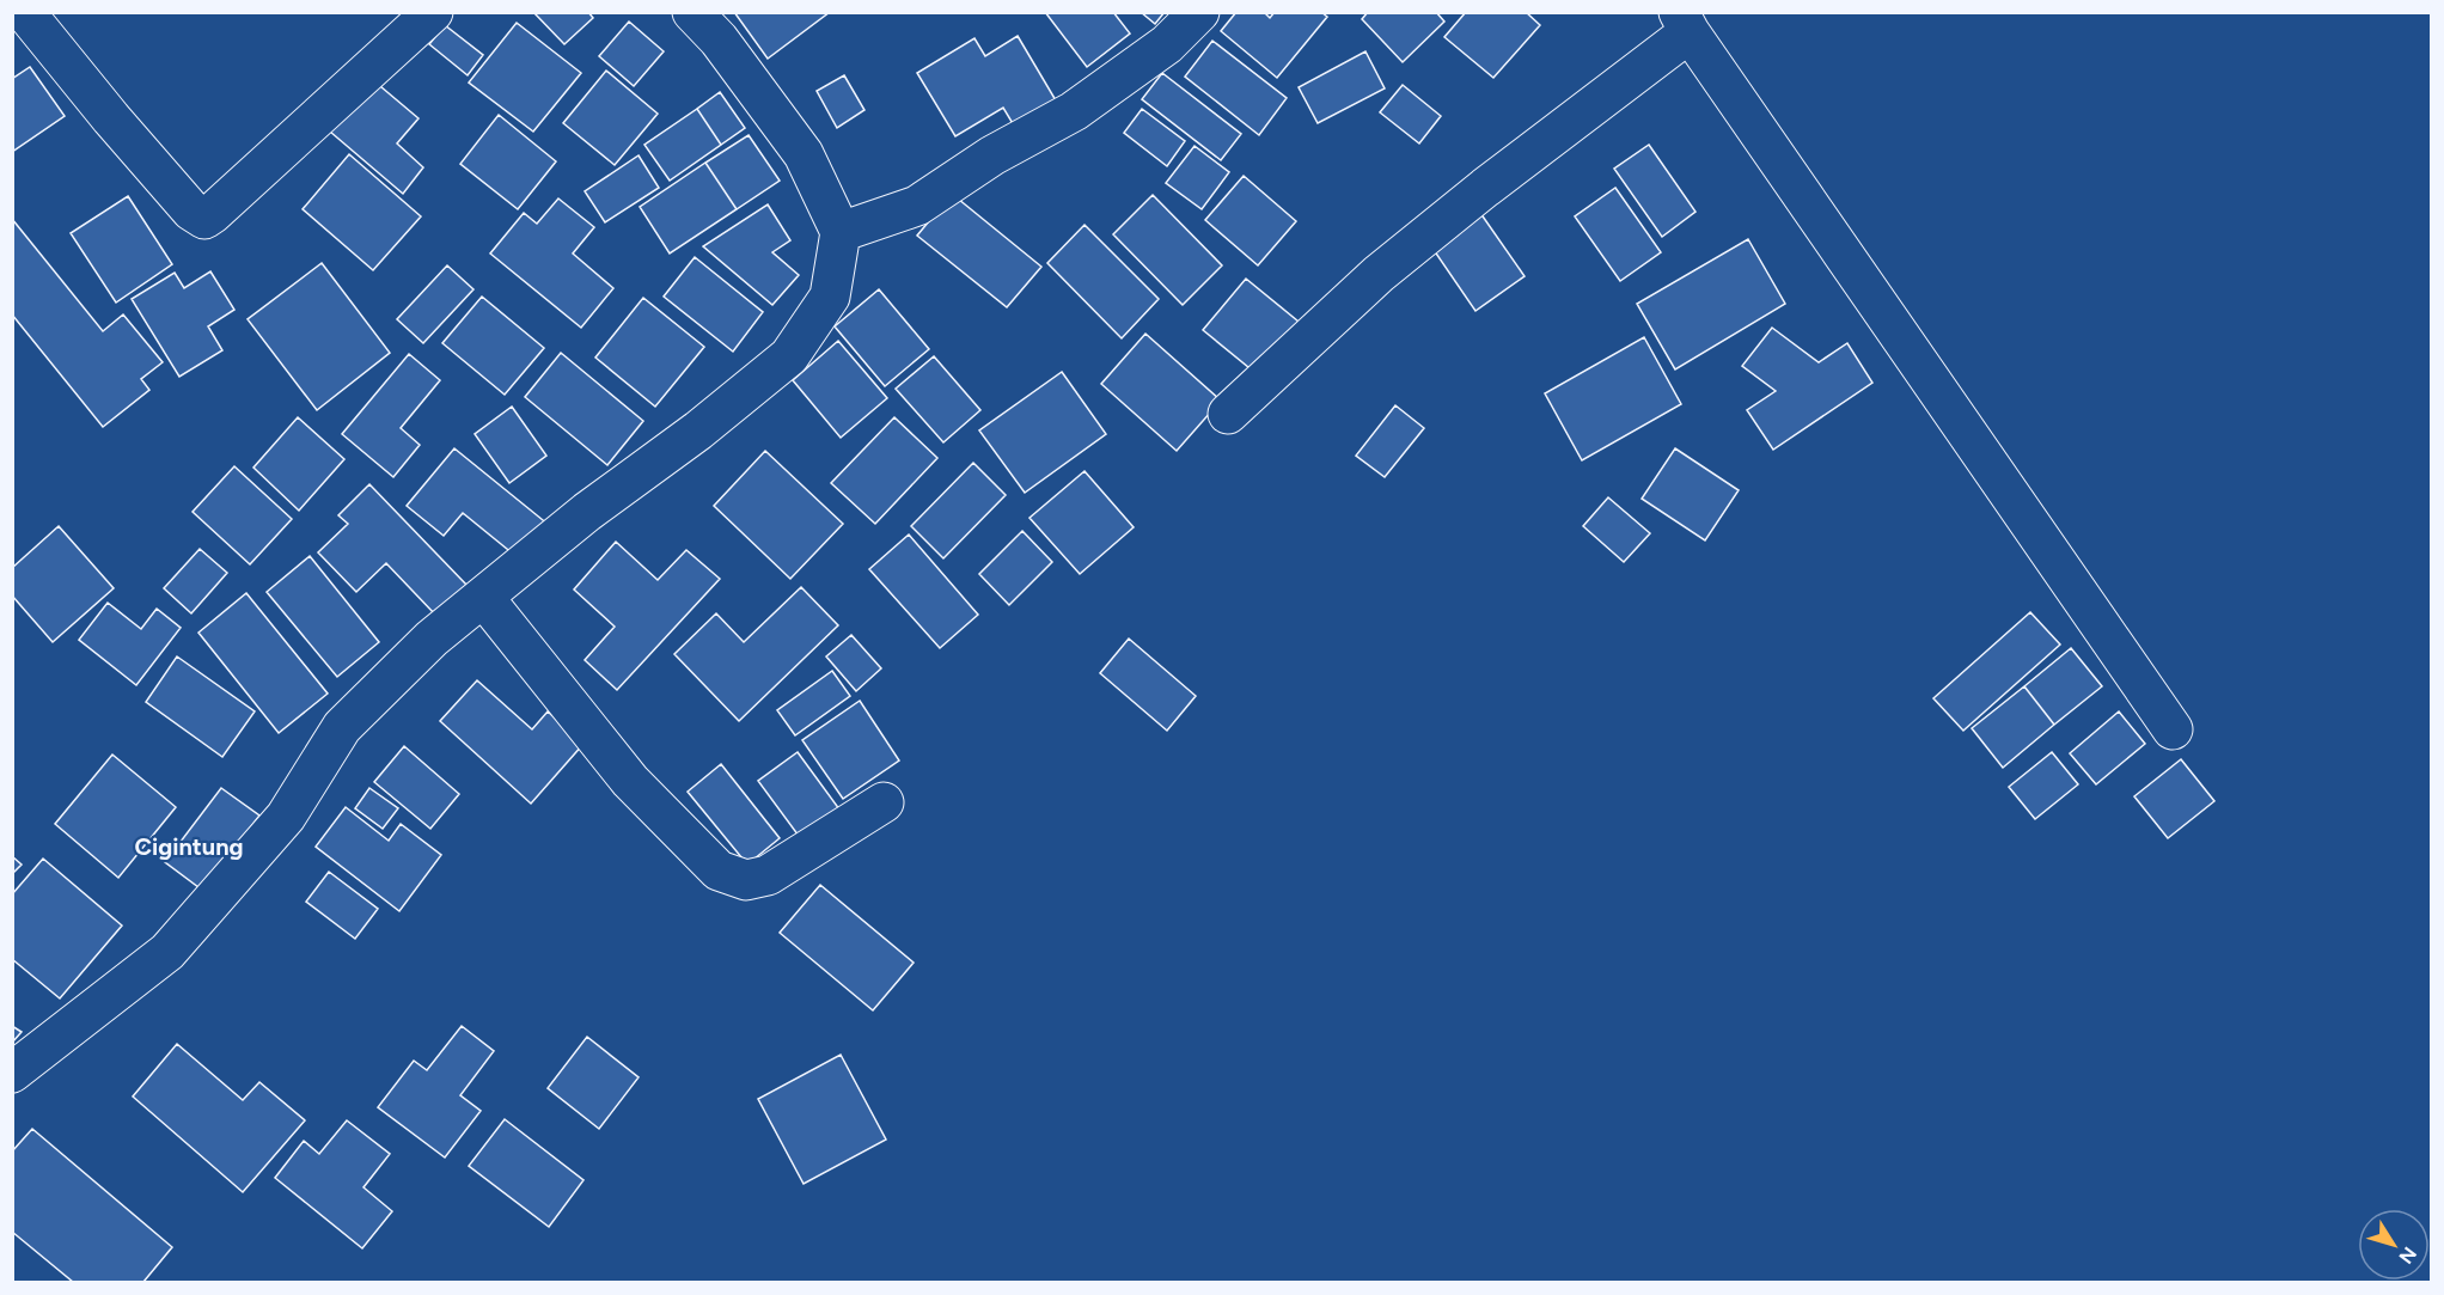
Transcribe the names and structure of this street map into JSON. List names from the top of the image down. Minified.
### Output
{"districts":["Cigintung"],"north":"bottom right"}
